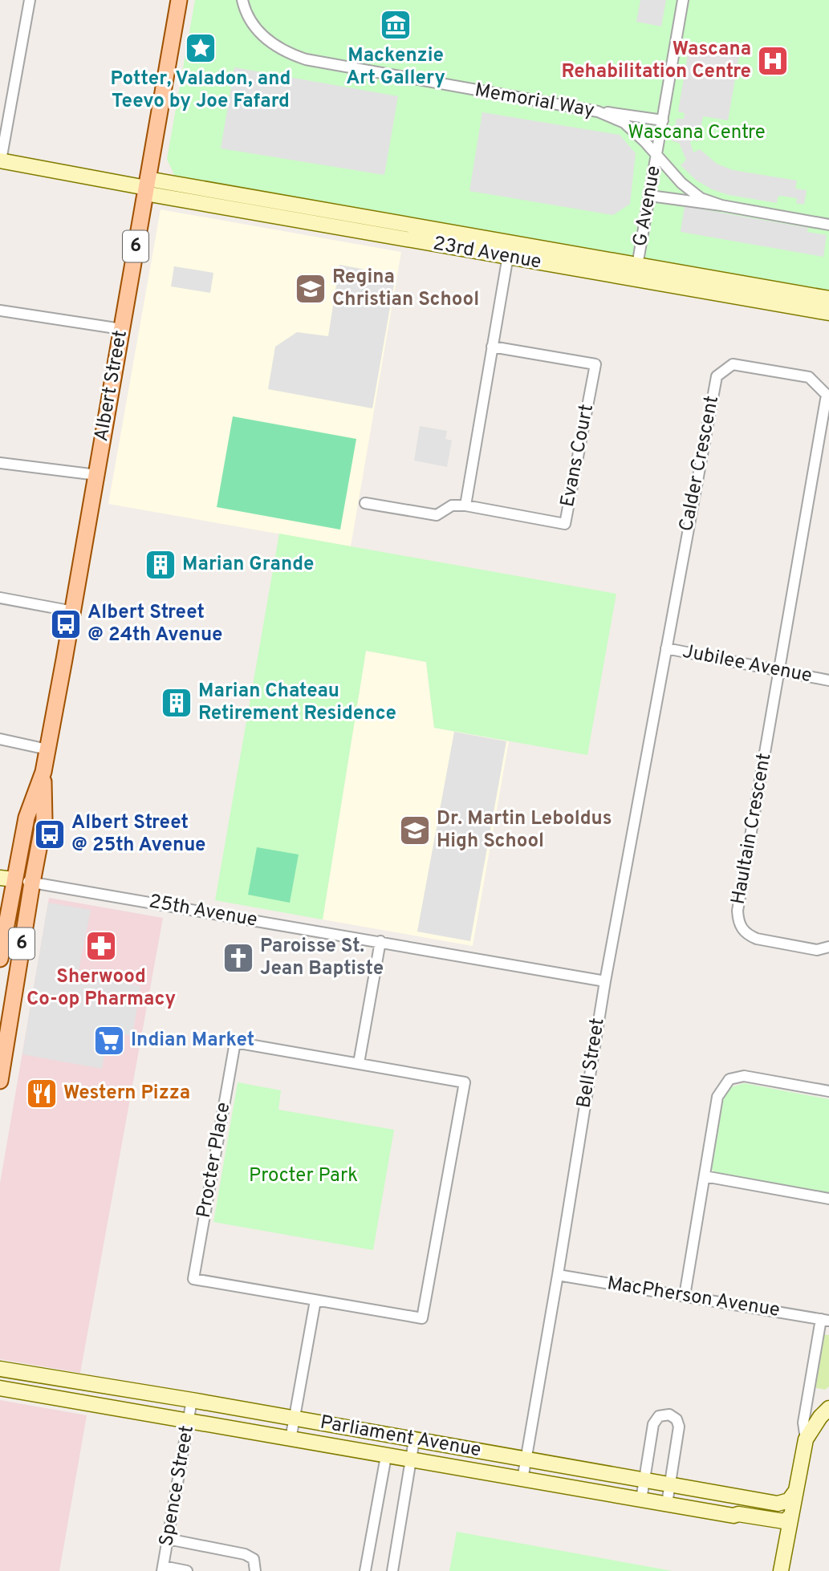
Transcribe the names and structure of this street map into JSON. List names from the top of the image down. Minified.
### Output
{"streets":{"main road":["6","Albert Street"],"street":["Memorial Way","G Avenue","23rd Avenue","Evans Court","Calder Crescent","Jubilee Avenue","Haultain Crescent","25th Avenue","Bell Street","Procter Place","MacPherson Avenue","Parliament Avenue","Spence Street"]},"crossings":[["Memorial Way","G Avenue"],["G Avenue","23rd Avenue"],["23rd Avenue","Albert Street"],["Albert Street","25th Avenue"],["Calder Crescent","Jubilee Avenue"],["Calder Crescent","Haultain Crescent"],["Calder Crescent","Bell Street"],["Jubilee Avenue","Haultain Crescent"],["Jubilee Avenue","Bell Street"],["25th Avenue","Bell Street"],["Bell Street","MacPherson Avenue"],["Bell Street","Parliament Avenue"],["Parliament Avenue","Spence Street"]],"parks":["Wascana Centre","Procter Park"],"places":{"museum":["Mackenzie Art Gallery"],"place":["Potter, Valadon, and Teevo by Joe Fafard"],"hospital":["Wascana Rehabilitation Centre"],"school or university":["Regina Christian School","Dr. Martin Leboldus High School"],"building":["Marian Grande","Marian Chateau Retirement Residence"],"bus stop":["Albert Street @ 24th Avenue","Albert Street @ 25th Avenue"],"pharmacy":["Sherwood Co-op Pharmacy"],"church":["Paroisse St. Jean Baptiste"],"supermarket":["Indian Market"],"restaurant":["Western Pizza"]}}
